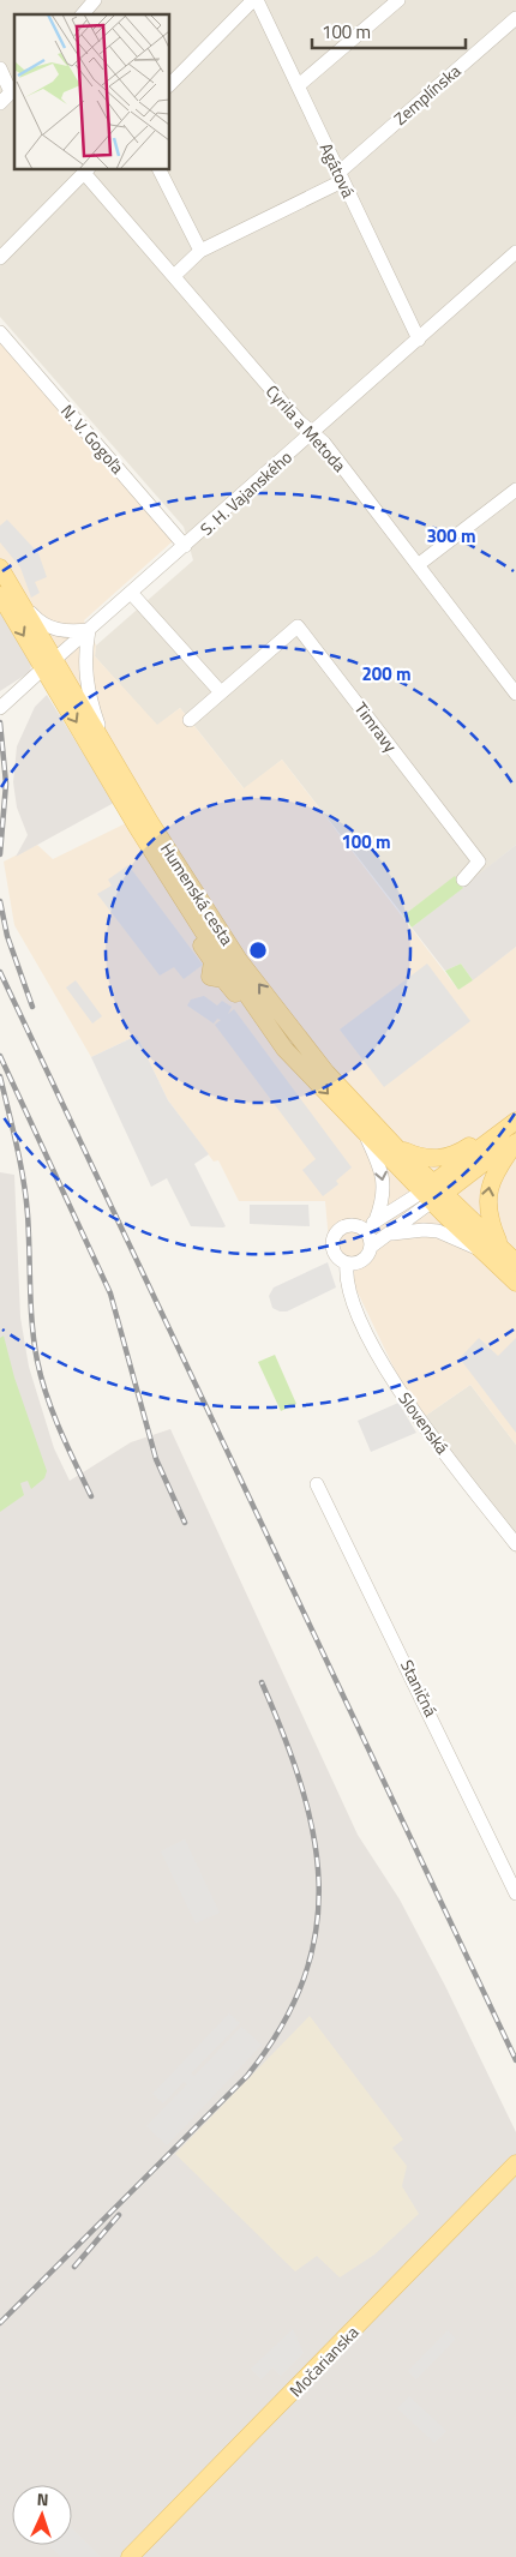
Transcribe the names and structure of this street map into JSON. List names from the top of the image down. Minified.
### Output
{"streets":{"main road":["Humenská cesta","Močarianska"],"street":["Zemplínska","Agátová","Cyrila a Metoda","N. V. Gogoľa","S. H. Vajanského","Timravy","Slovenská","Staničná"]},"crossings":[["Zemplínska","Agátová"],["Zemplínska","Cyrila a Metoda"],["Agátová","S. H. Vajanského"],["Cyrila a Metoda","S. H. Vajanského"],["N. V. Gogoľa","S. H. Vajanského"],["S. H. Vajanského","Humenská cesta"]],"scale_bar":"100 m","north":"top","rings":["300 m","200 m","100 m"]}
